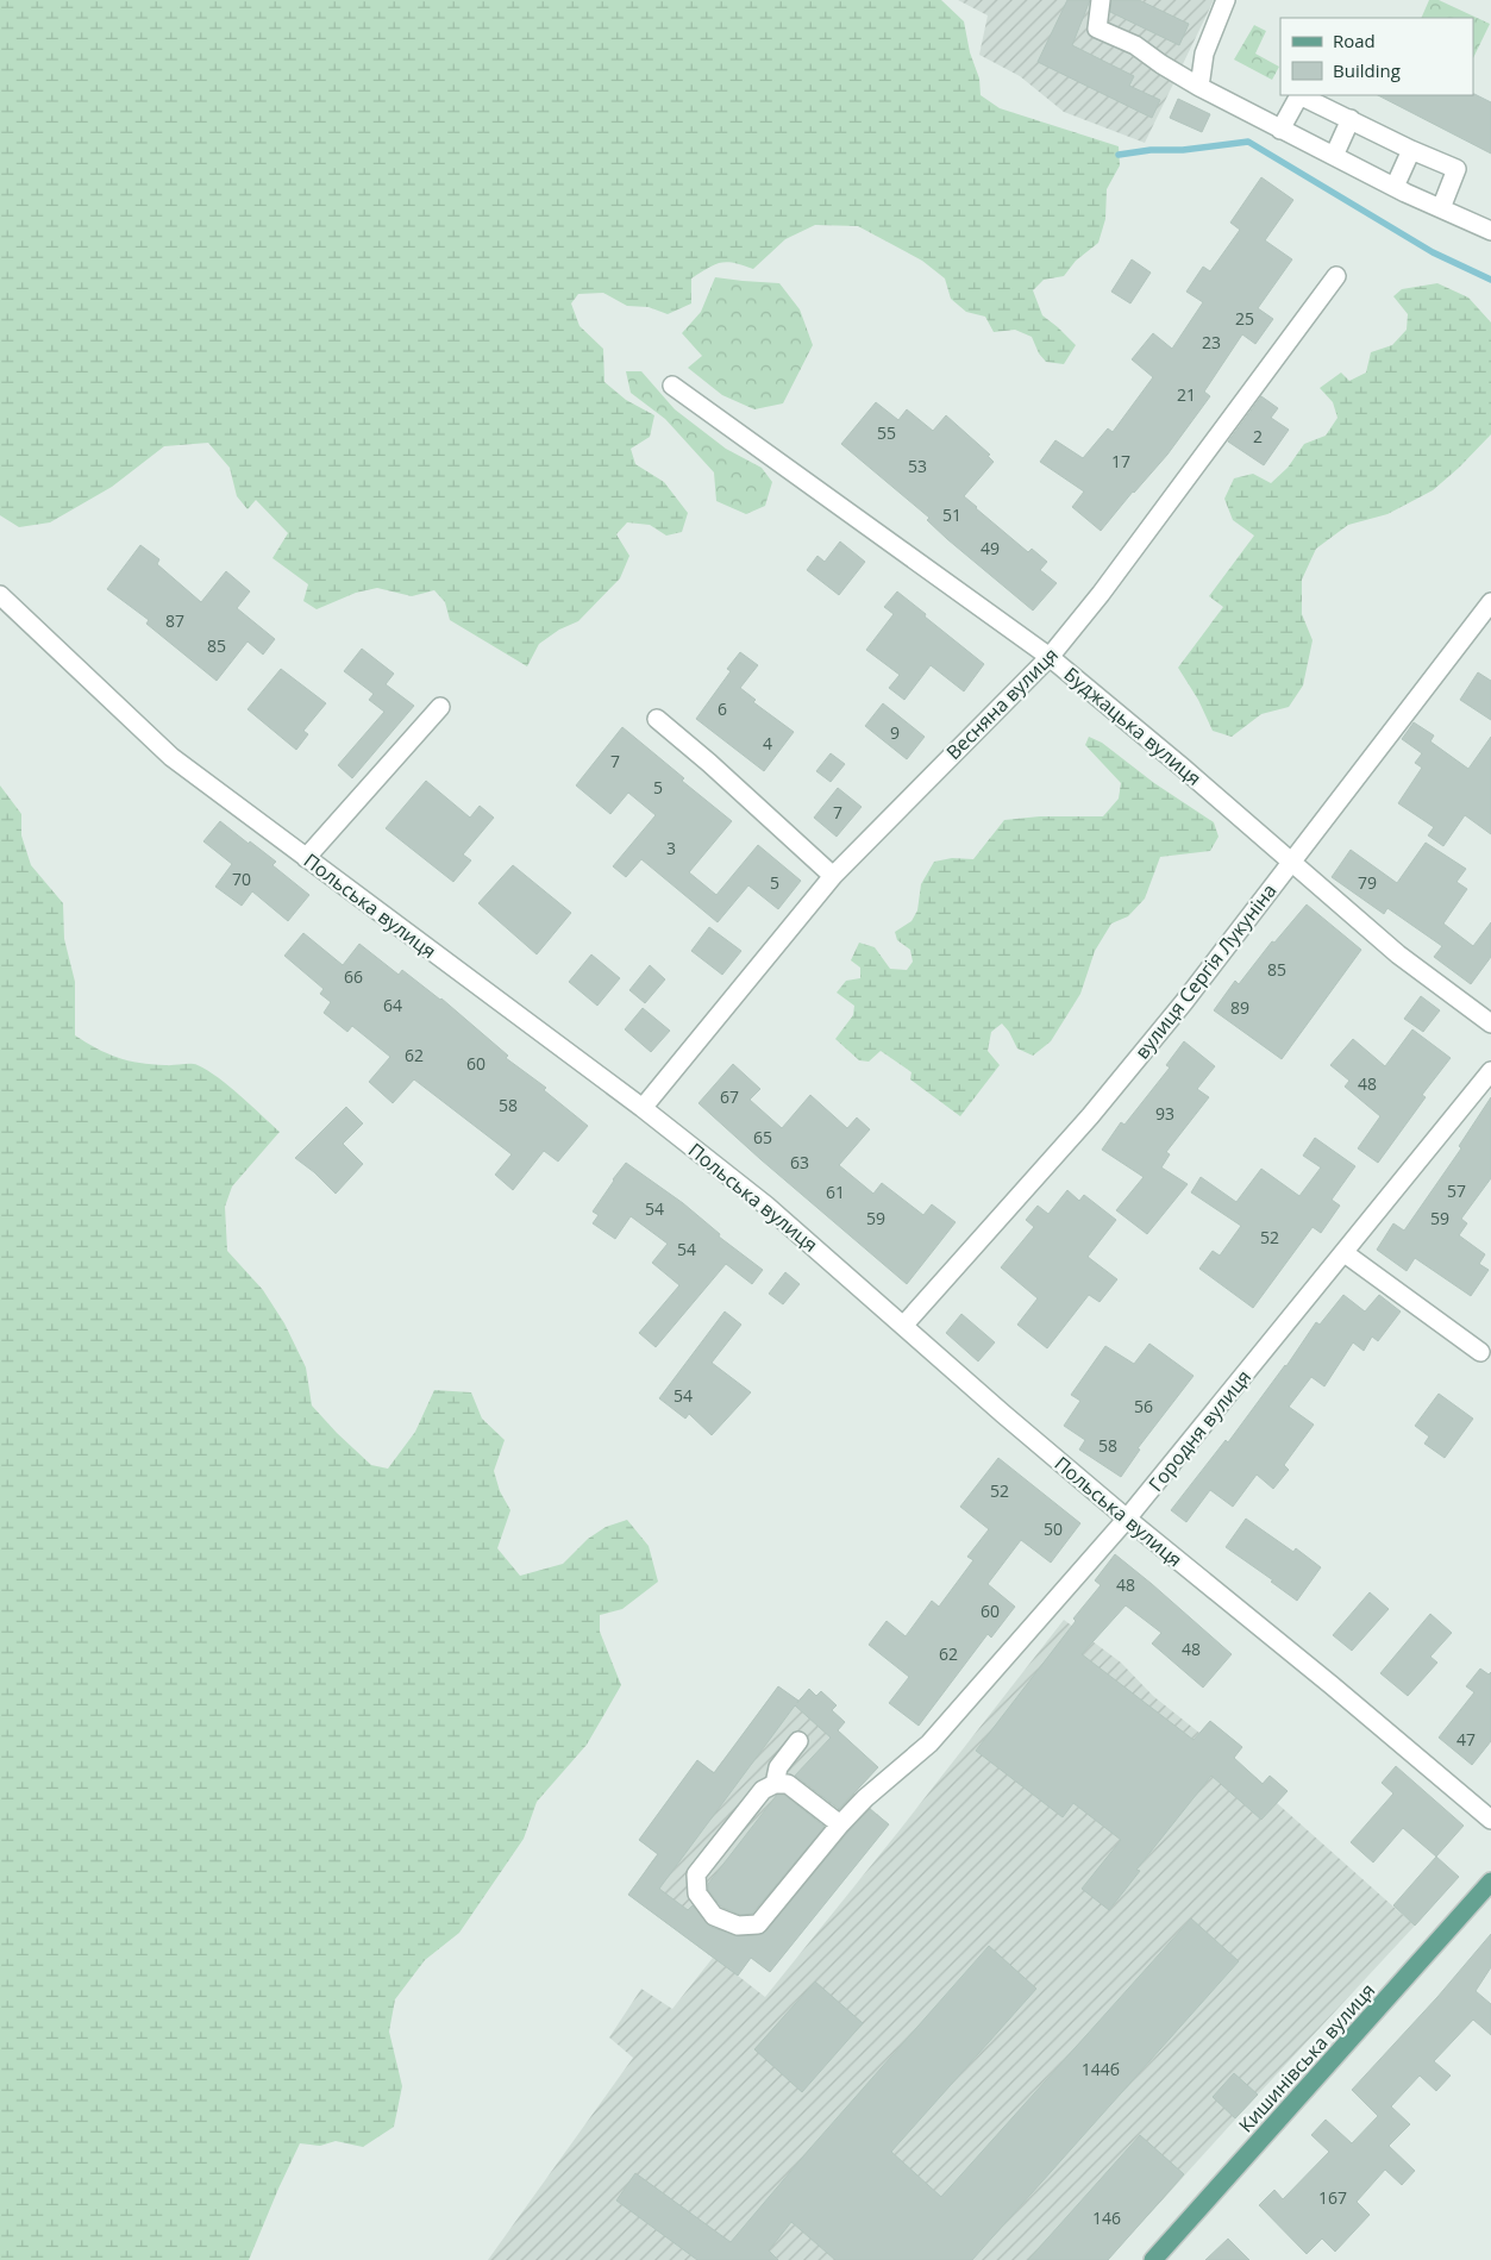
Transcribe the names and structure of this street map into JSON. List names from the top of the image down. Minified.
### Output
{"streets":{"main road":["Кишинівська вулиця"],"street":["Весняна вулиця","Буджацька вулиця","Польська вулиця","вулиця Сергія Лукуніна","Городня вулиця"]},"crossings":[["Весняна вулиця","Буджацька вулиця"],["Весняна вулиця","Польська вулиця"],["Буджацька вулиця","вулиця Сергія Лукуніна"],["Польська вулиця","вулиця Сергія Лукуніна"],["Польська вулиця","Городня вулиця"]],"house_numbers":["25","23","21","55","2","17","53","51","49","87","85","6","9","4","7","5","7","3","70","5","79","85","66","64","89","62","60","48","67","58","93","65","63","57","61","54","59","59","52","54","54","56","58","52","50","48","60","48","62","47","144б","167","146"],"legend":["Road","Building"]}
